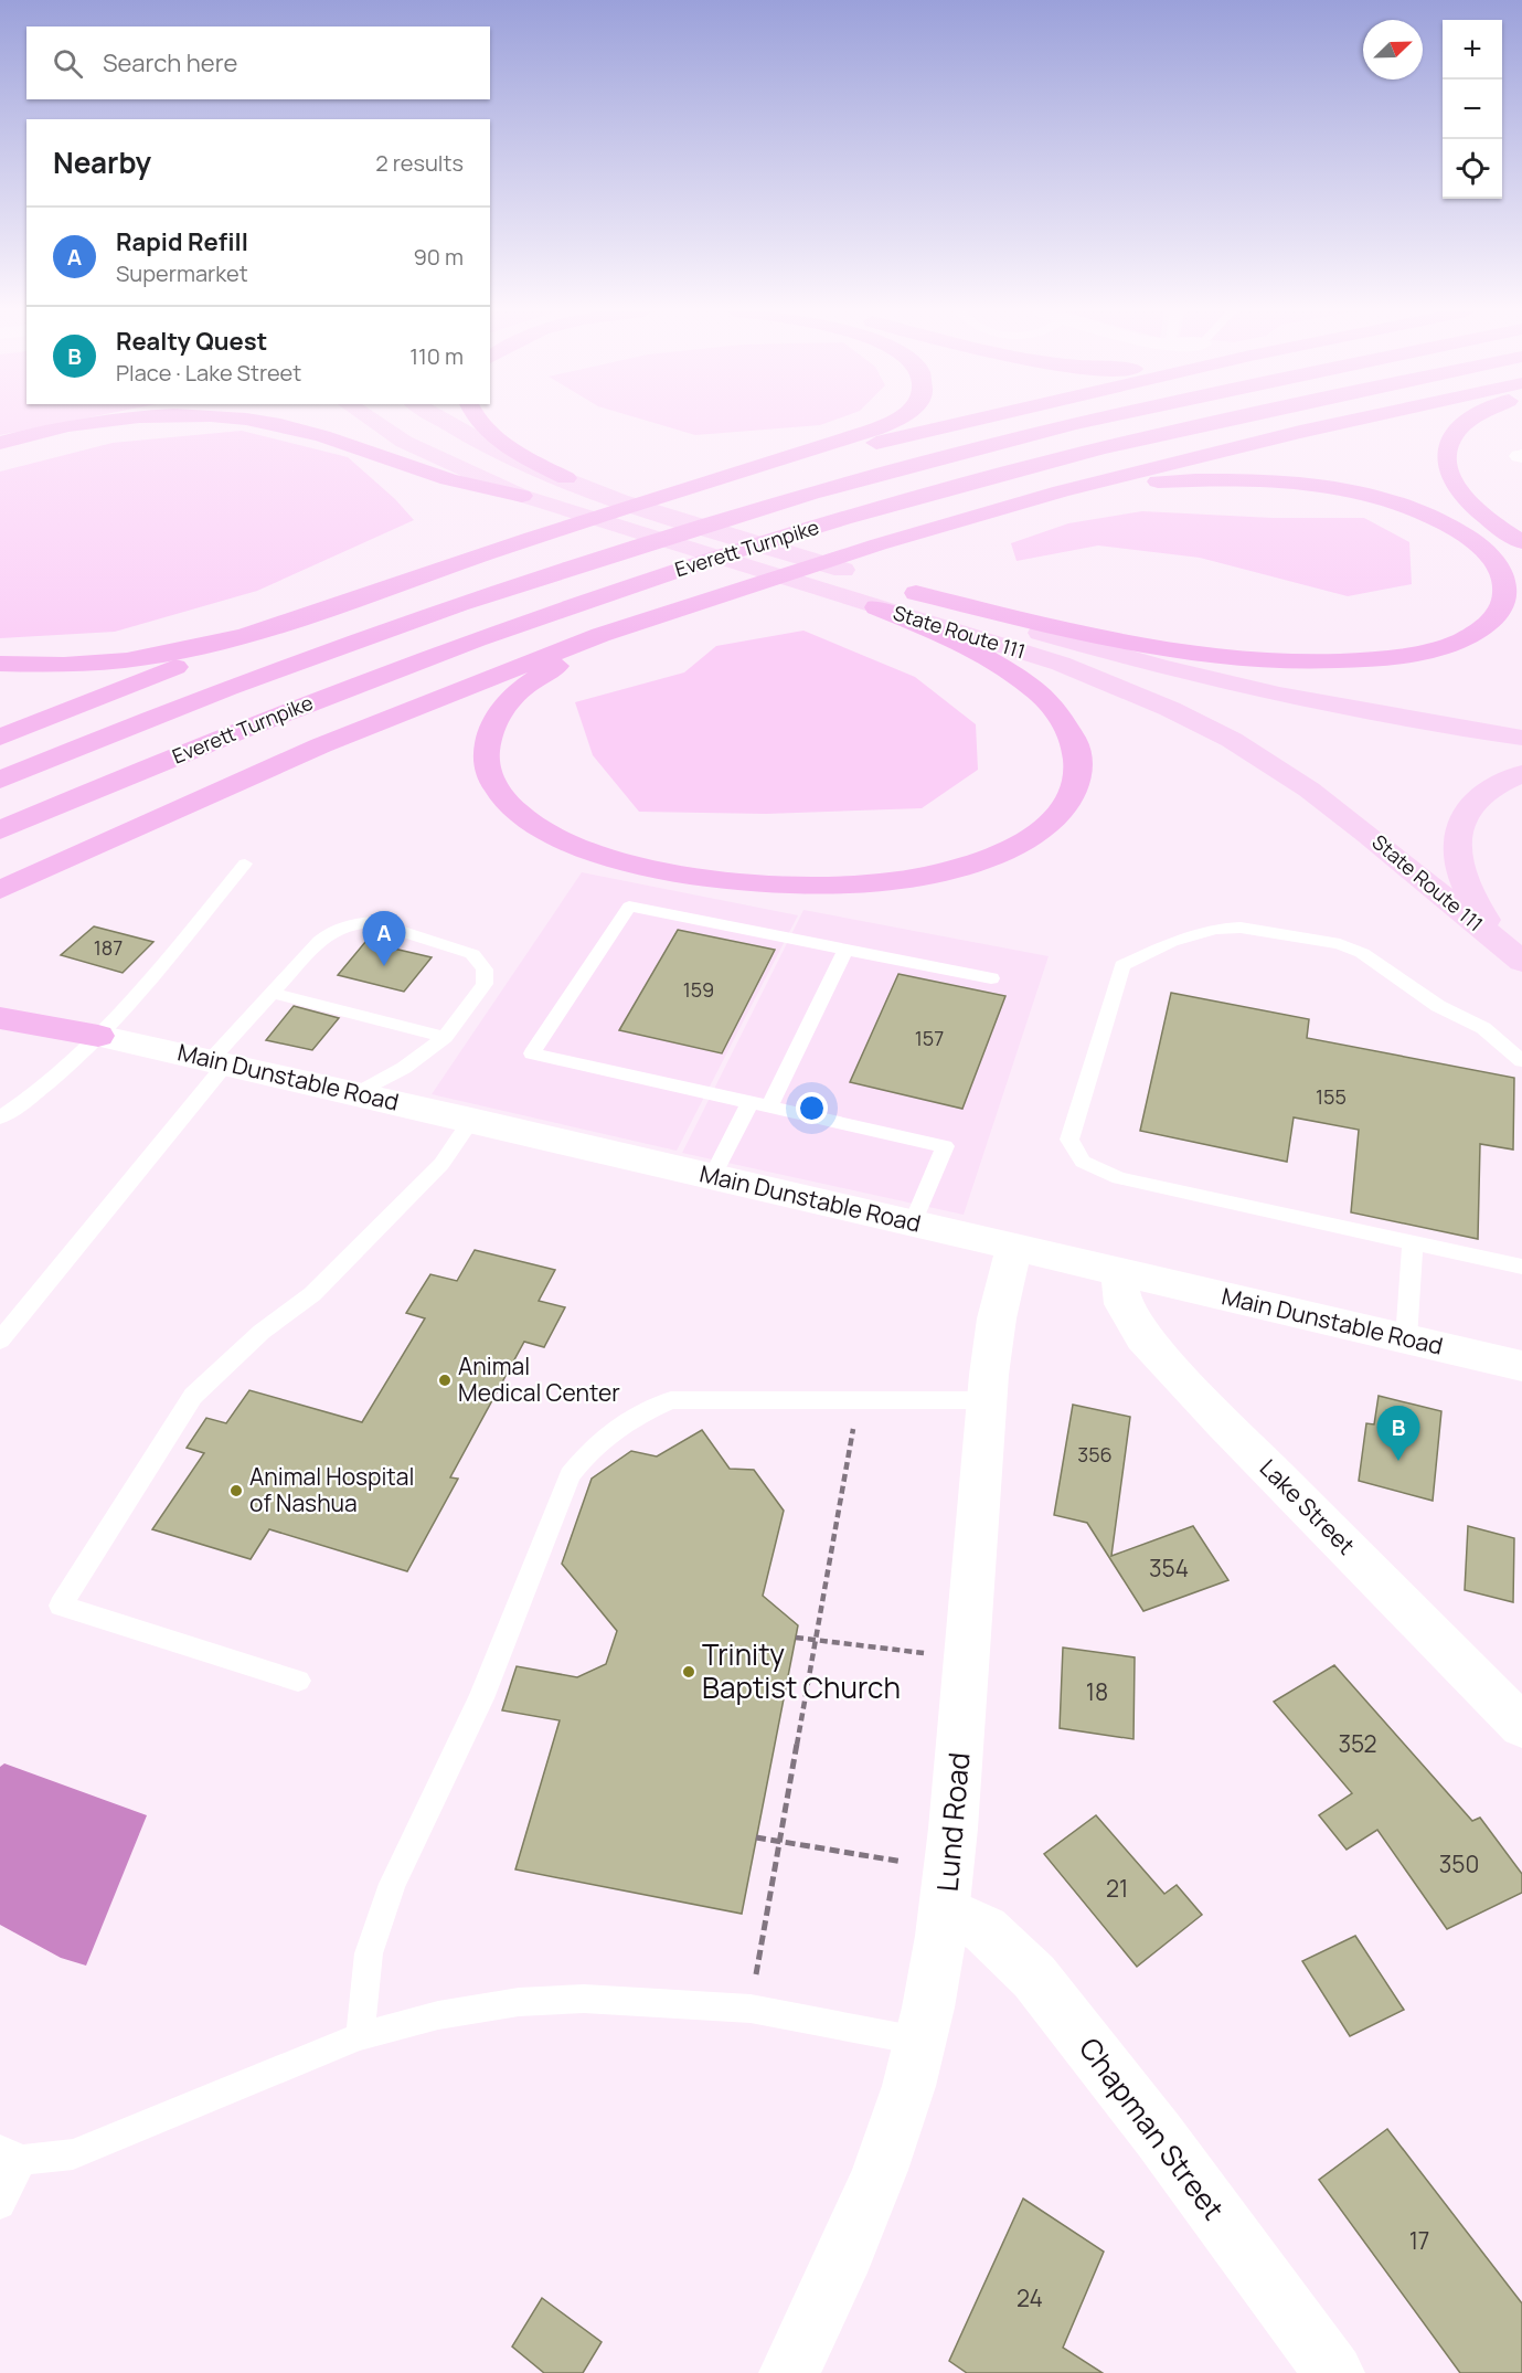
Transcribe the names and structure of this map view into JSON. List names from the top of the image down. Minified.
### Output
{"streets":{"highway":["Everett Turnpike"],"main road":["State Route 111"],"street":["Main Dunstable Road","Lake Street","Lund Road","Chapman Street"]},"crossings":[["Main Dunstable Road","Lake Street"],["Main Dunstable Road","Lund Road"],["Lund Road","Chapman Street"]],"places":["Animal Medical Center","Animal Hospital of Nashua","Trinity Baptist Church"],"house_numbers":["187","159","157","155","356","354","18","352","350","21","17","24"],"north":"top right","page":{"map_buttons":["+","−"],"search":"Search here","heading":["Nearby","2 results"],"list":[{"mark":"A","name":"Rapid Refill","note":"Supermarket","value":"90 m"},{"mark":"B","name":"Realty Quest","note":"Place · Lake Street","value":"110 m"}],"pins":["A","B"]}}
